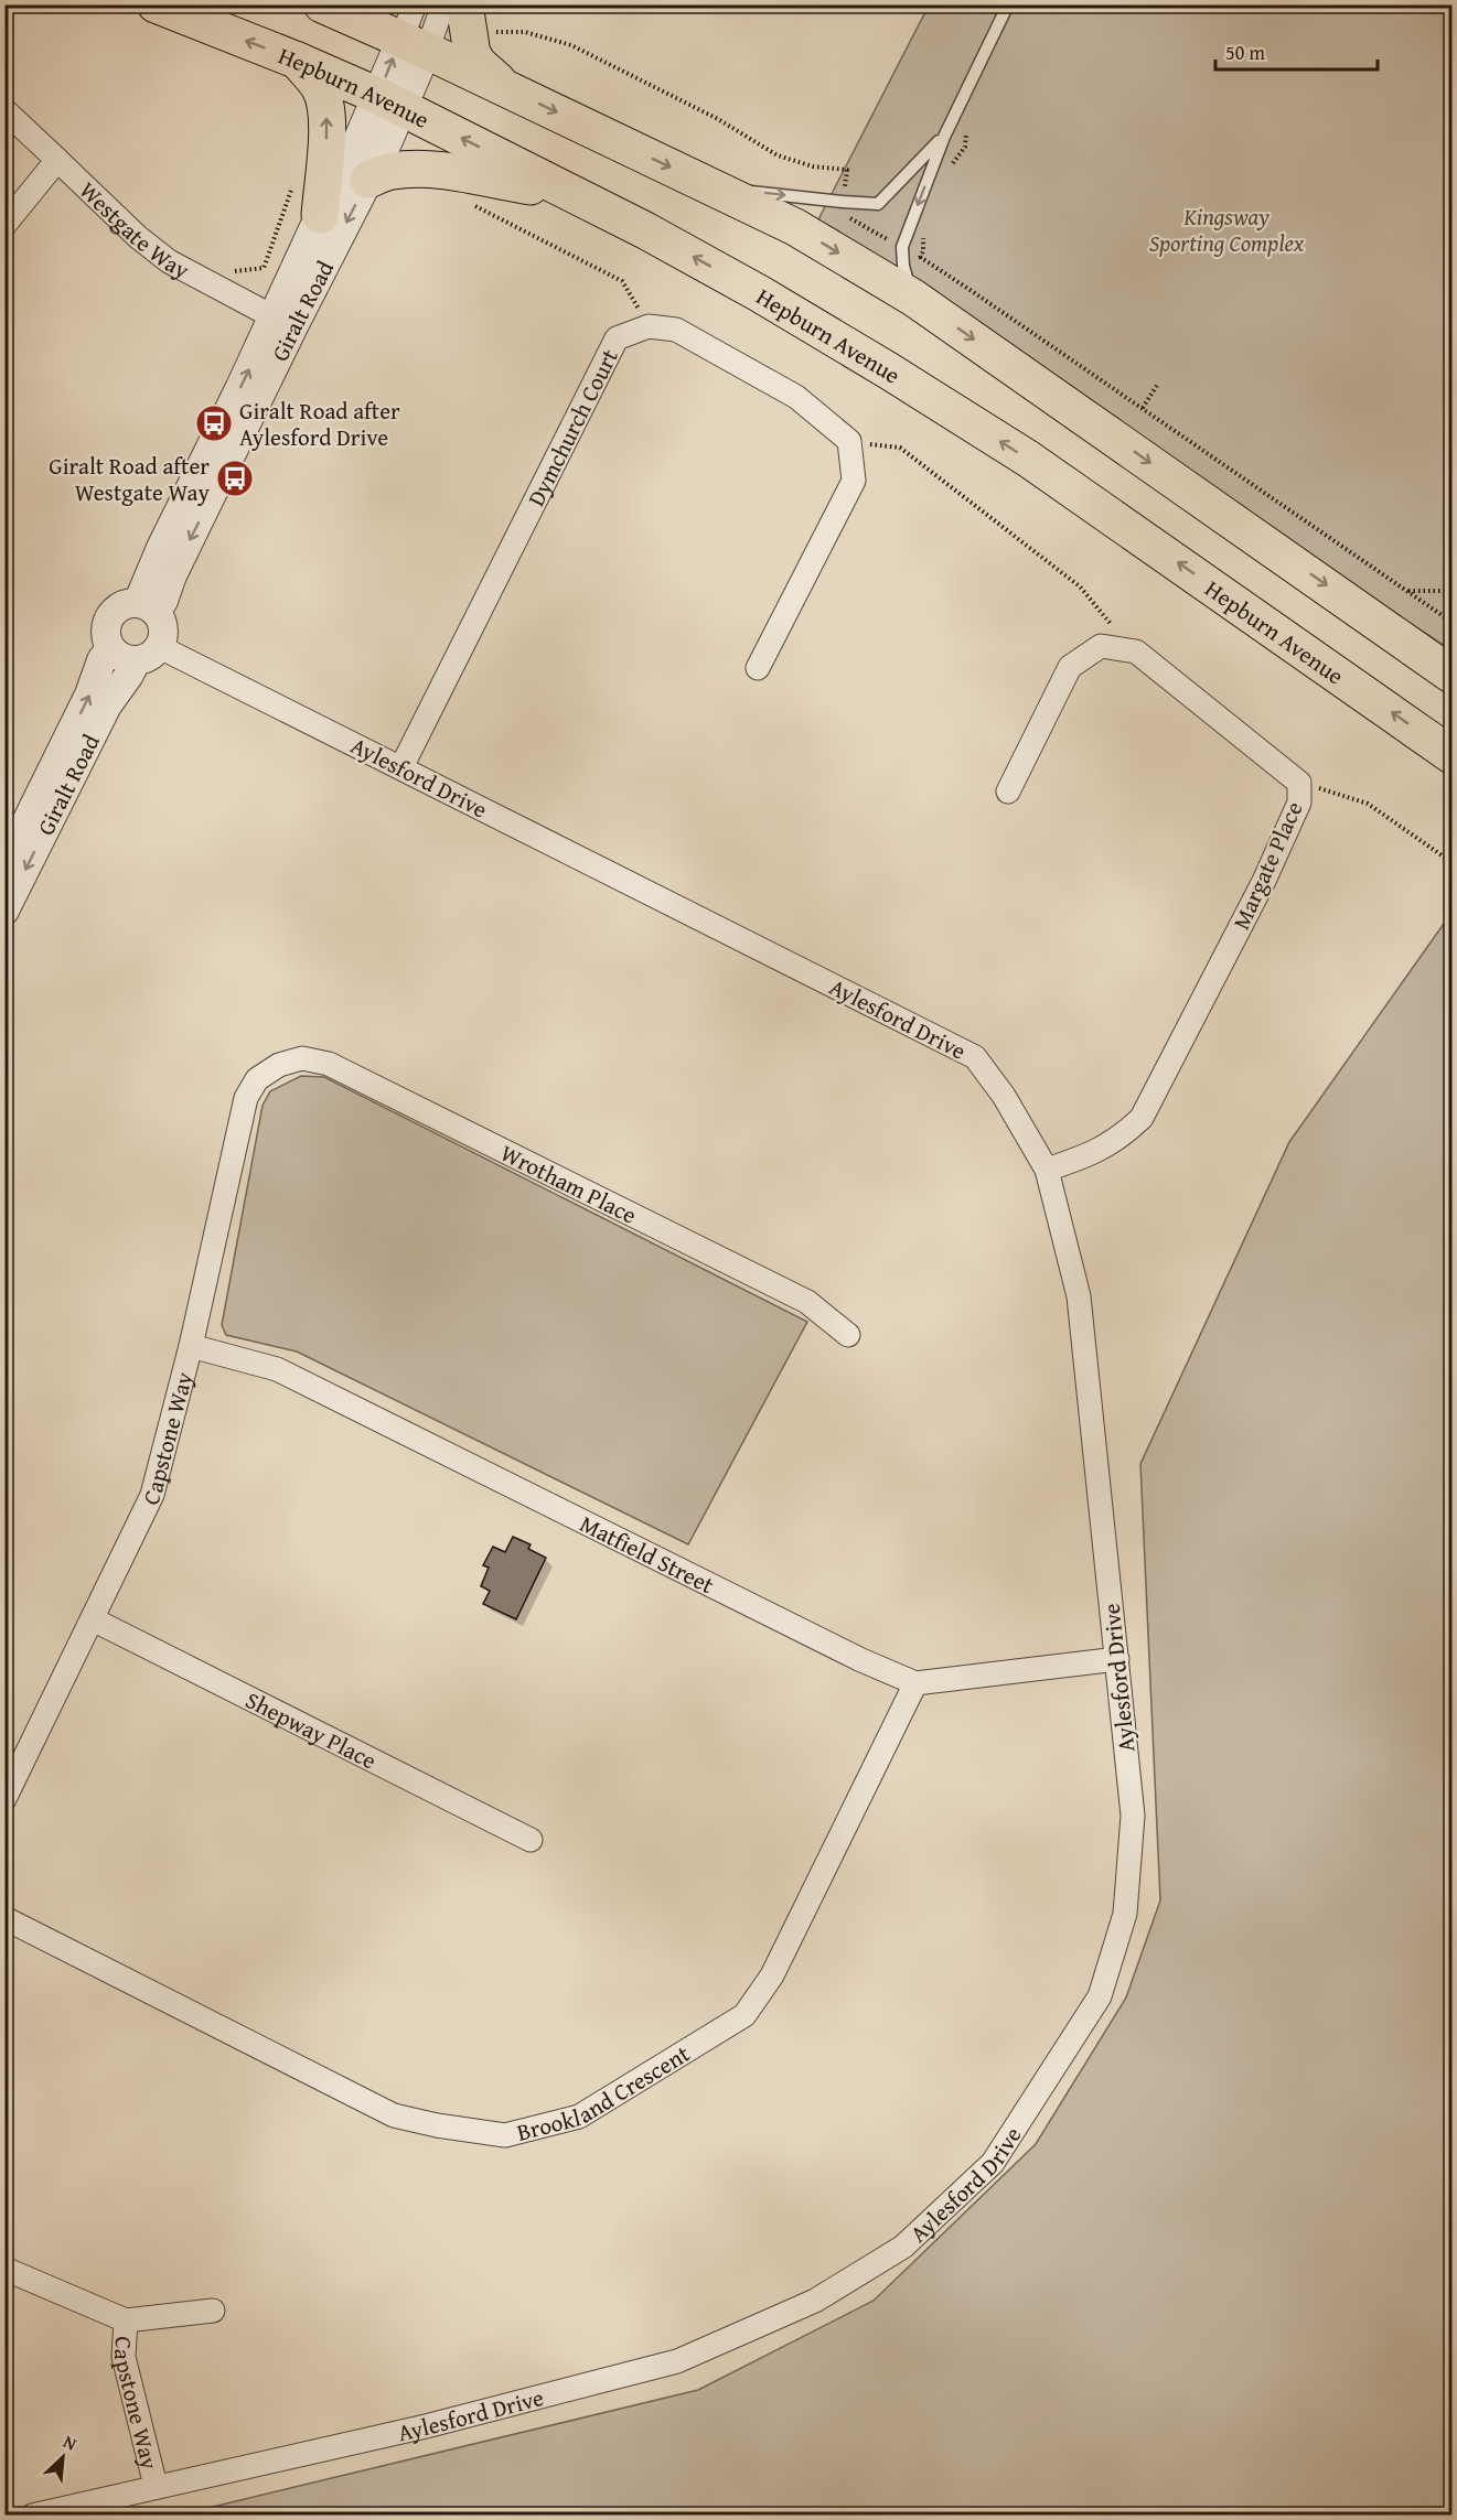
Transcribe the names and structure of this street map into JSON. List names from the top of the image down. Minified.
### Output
{"streets":{"main road":["Hepburn Avenue"],"street":["Westgate Way","Giralt Road","Dymchurch Court","Aylesford Drive","Margate Place","Wrotham Place","Capstone Way","Matfield Street","Shepway Place","Brookland Crescent"]},"crossings":[["Hepburn Avenue","Giralt Road"],["Westgate Way","Giralt Road"],["Giralt Road","Aylesford Drive"],["Dymchurch Court","Aylesford Drive"],["Aylesford Drive","Margate Place"],["Aylesford Drive","Capstone Way"],["Wrotham Place","Capstone Way"],["Capstone Way","Matfield Street"],["Capstone Way","Shepway Place"],["Matfield Street","Brookland Crescent"]],"parks":["Kingsway Sporting Complex"],"places":{"bus stop":["Giralt Road after Aylesford Drive","Giralt Road after Westgate Way"]},"scale_bar":"50 m","north":"top right"}
